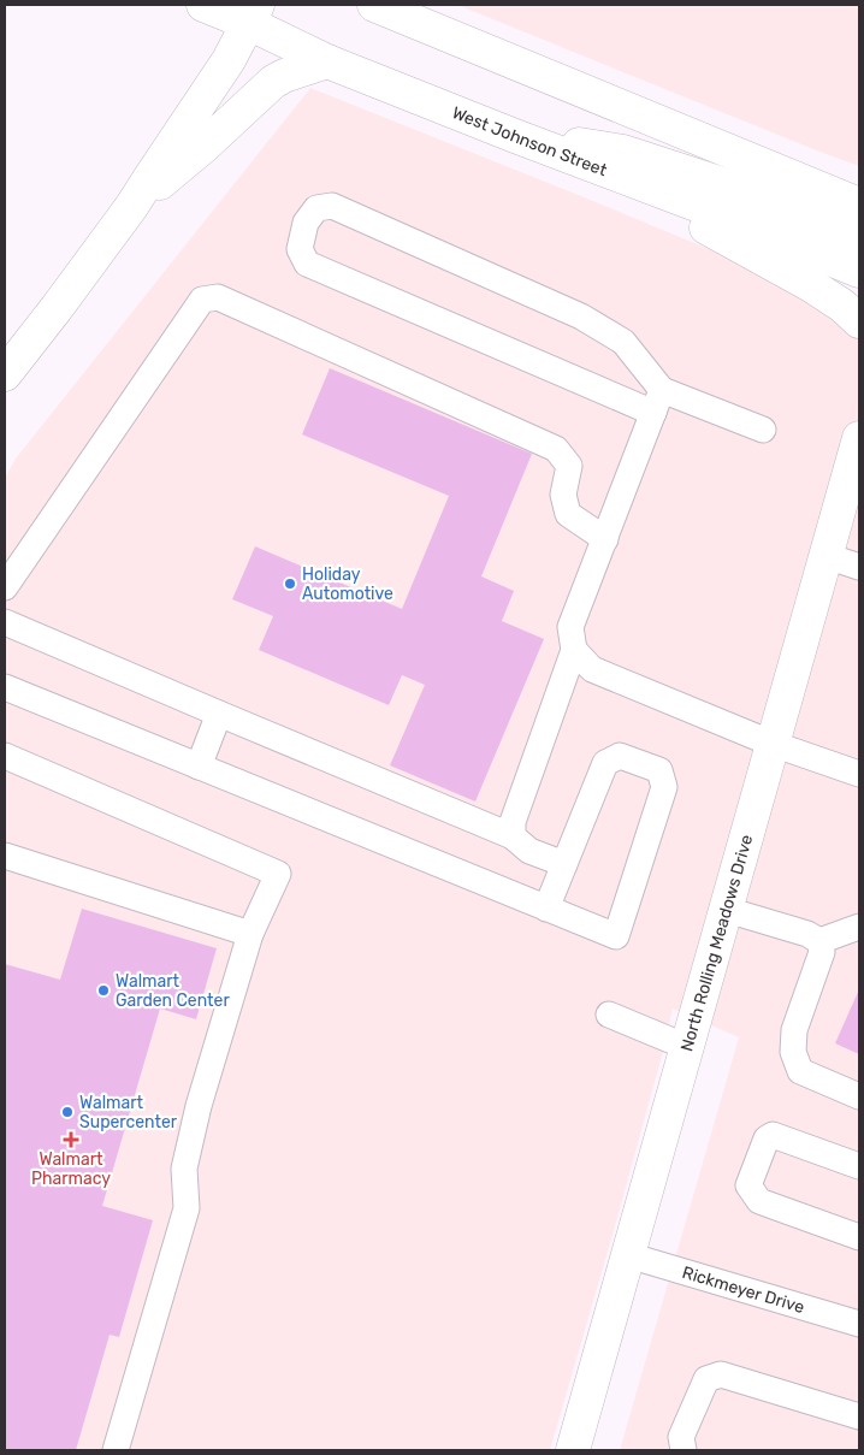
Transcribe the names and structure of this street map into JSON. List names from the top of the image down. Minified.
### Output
{"streets":{"main road":["West Johnson Street","North Rolling Meadows Drive"],"street":["Rickmeyer Drive"]},"crossings":[["North Rolling Meadows Drive","Rickmeyer Drive"]],"places":{"other":["Holiday Automotive","Walmart Garden Center","Walmart Supercenter"],"health":["Walmart Pharmacy"]}}
